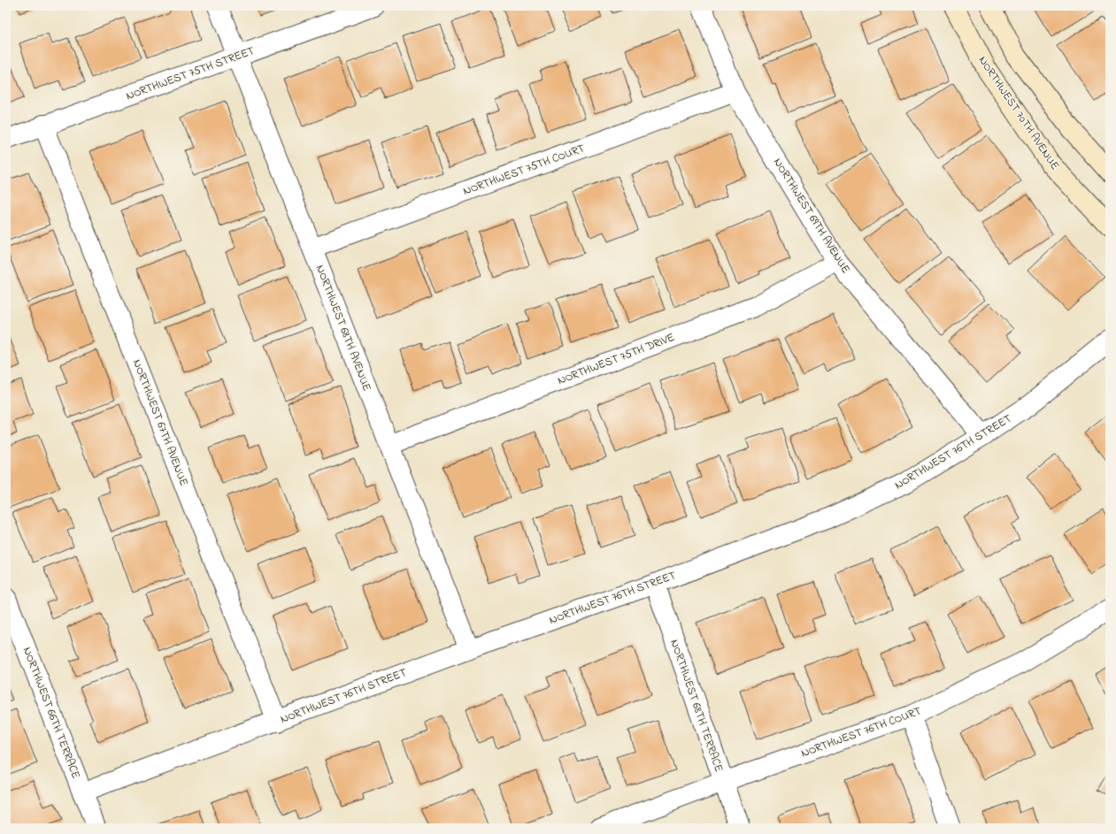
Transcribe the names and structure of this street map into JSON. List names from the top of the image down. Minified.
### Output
{"streets":{"street":["NORTHWEST 75TH STREET","NORTHWEST 70TH AVENUE","NORTHWEST 75TH COURT","NORTHWEST 69TH AVENUE","NORTHWEST 68TH AVENUE","NORTHWEST 75TH DRIVE","NORTHWEST 67TH AVENUE","NORTHWEST 76TH STREET","NORTHWEST 68TH TERRACE","NORTHWEST 66TH TERRACE","NORTHWEST 76TH COURT"]},"crossings":[["NORTHWEST 75TH STREET","NORTHWEST 68TH AVENUE"],["NORTHWEST 75TH STREET","NORTHWEST 67TH AVENUE"],["NORTHWEST 75TH COURT","NORTHWEST 69TH AVENUE"],["NORTHWEST 75TH COURT","NORTHWEST 68TH AVENUE"],["NORTHWEST 69TH AVENUE","NORTHWEST 75TH DRIVE"],["NORTHWEST 69TH AVENUE","NORTHWEST 76TH STREET"],["NORTHWEST 68TH AVENUE","NORTHWEST 75TH DRIVE"],["NORTHWEST 68TH AVENUE","NORTHWEST 76TH STREET"],["NORTHWEST 67TH AVENUE","NORTHWEST 76TH STREET"],["NORTHWEST 76TH STREET","NORTHWEST 68TH TERRACE"],["NORTHWEST 76TH STREET","NORTHWEST 66TH TERRACE"],["NORTHWEST 68TH TERRACE","NORTHWEST 76TH COURT"]]}
